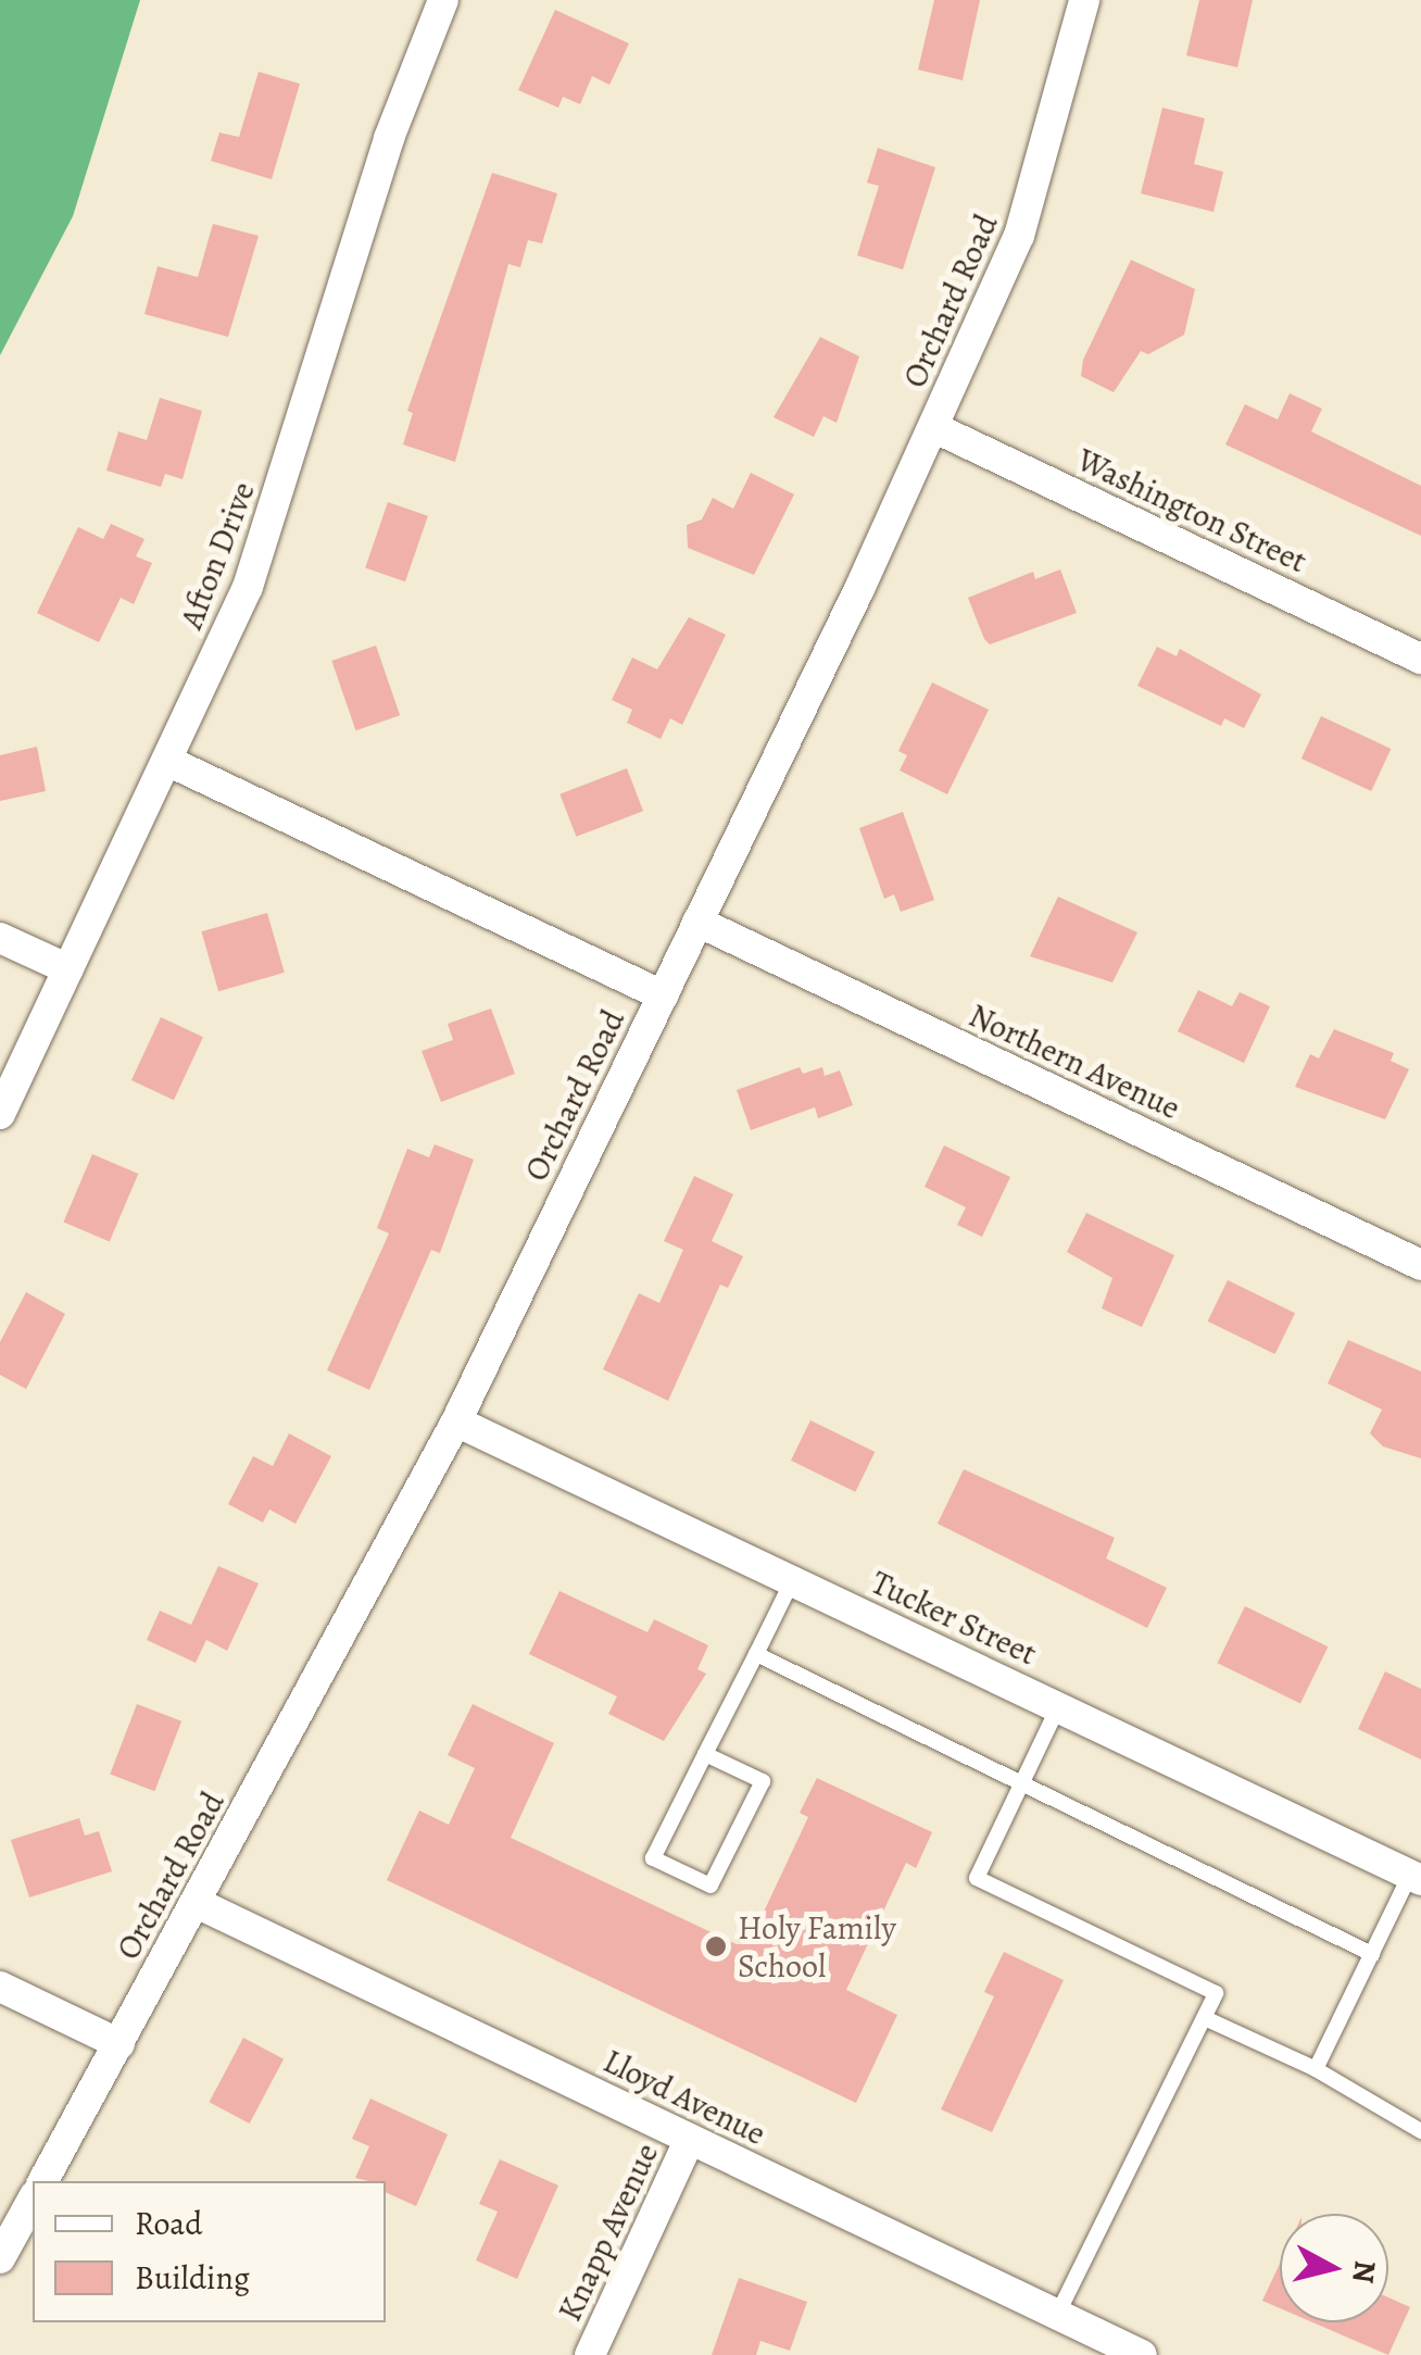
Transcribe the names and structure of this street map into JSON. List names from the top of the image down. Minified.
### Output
{"streets":{"street":["Orchard Road","Washington Street","Afton Drive","Northern Avenue","Tucker Street","Lloyd Avenue","Knapp Avenue"]},"crossings":[["Orchard Road","Washington Street"],["Orchard Road","Northern Avenue"],["Orchard Road","Tucker Street"],["Orchard Road","Lloyd Avenue"],["Lloyd Avenue","Knapp Avenue"]],"places":["Holy Family School"],"legend":["Road","Building"],"north":"right"}
